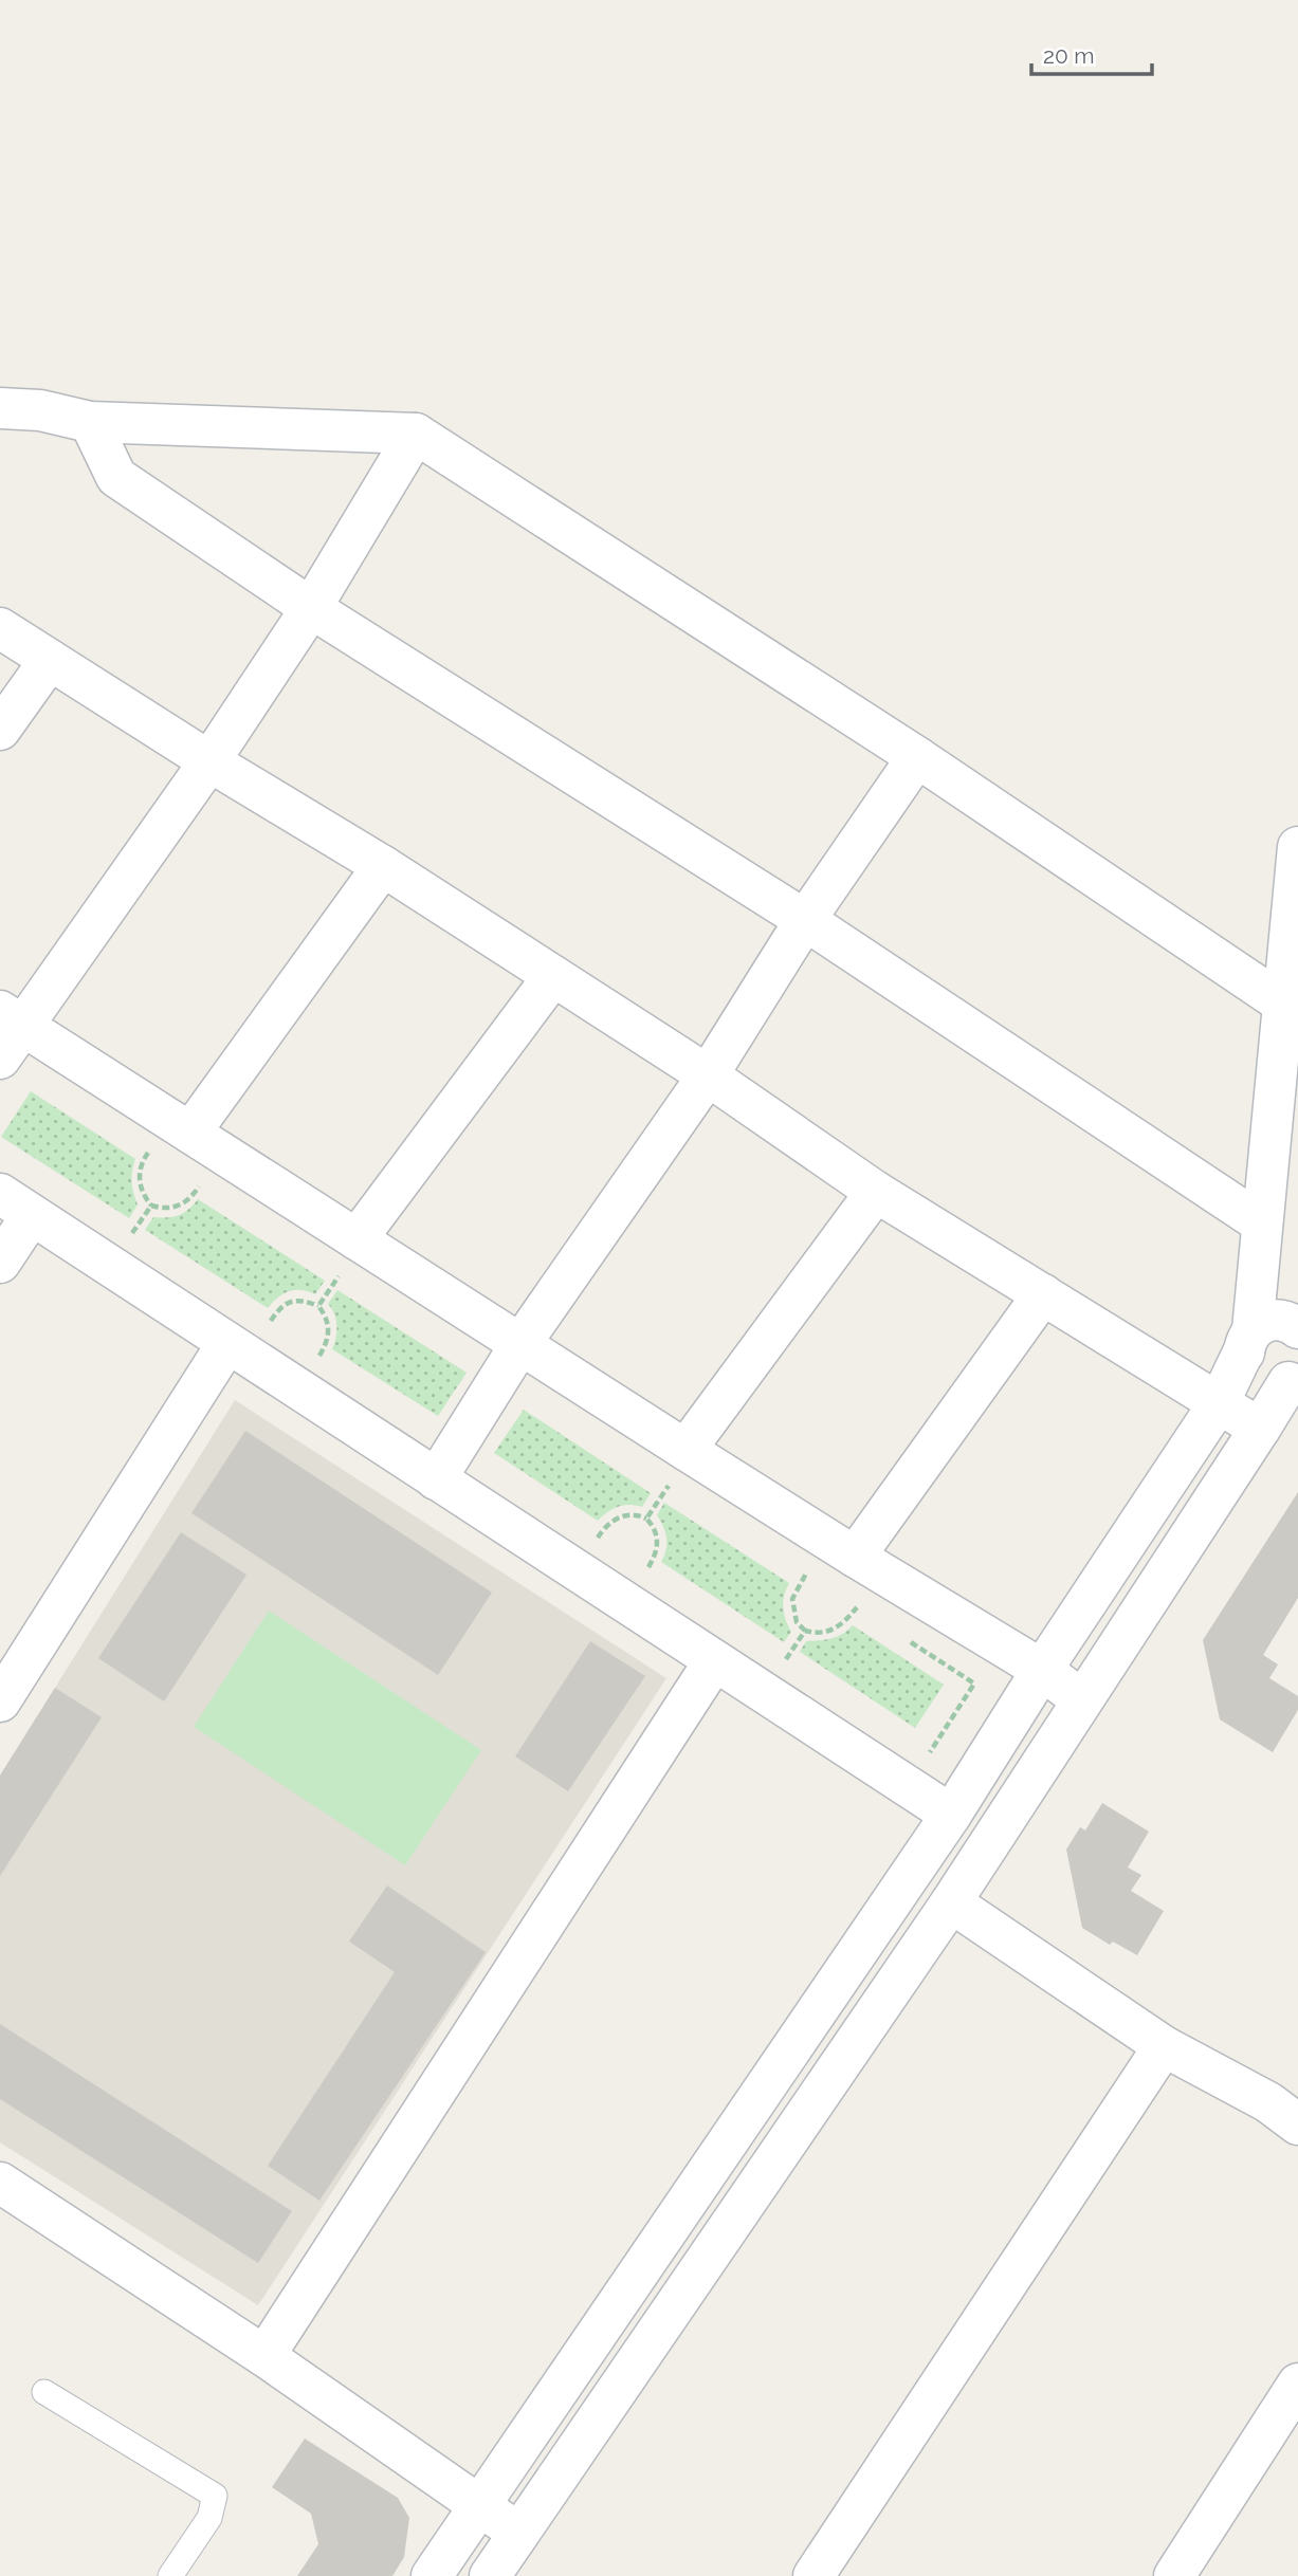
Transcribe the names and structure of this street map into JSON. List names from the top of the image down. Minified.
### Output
{"scale_bar":"20 m"}
